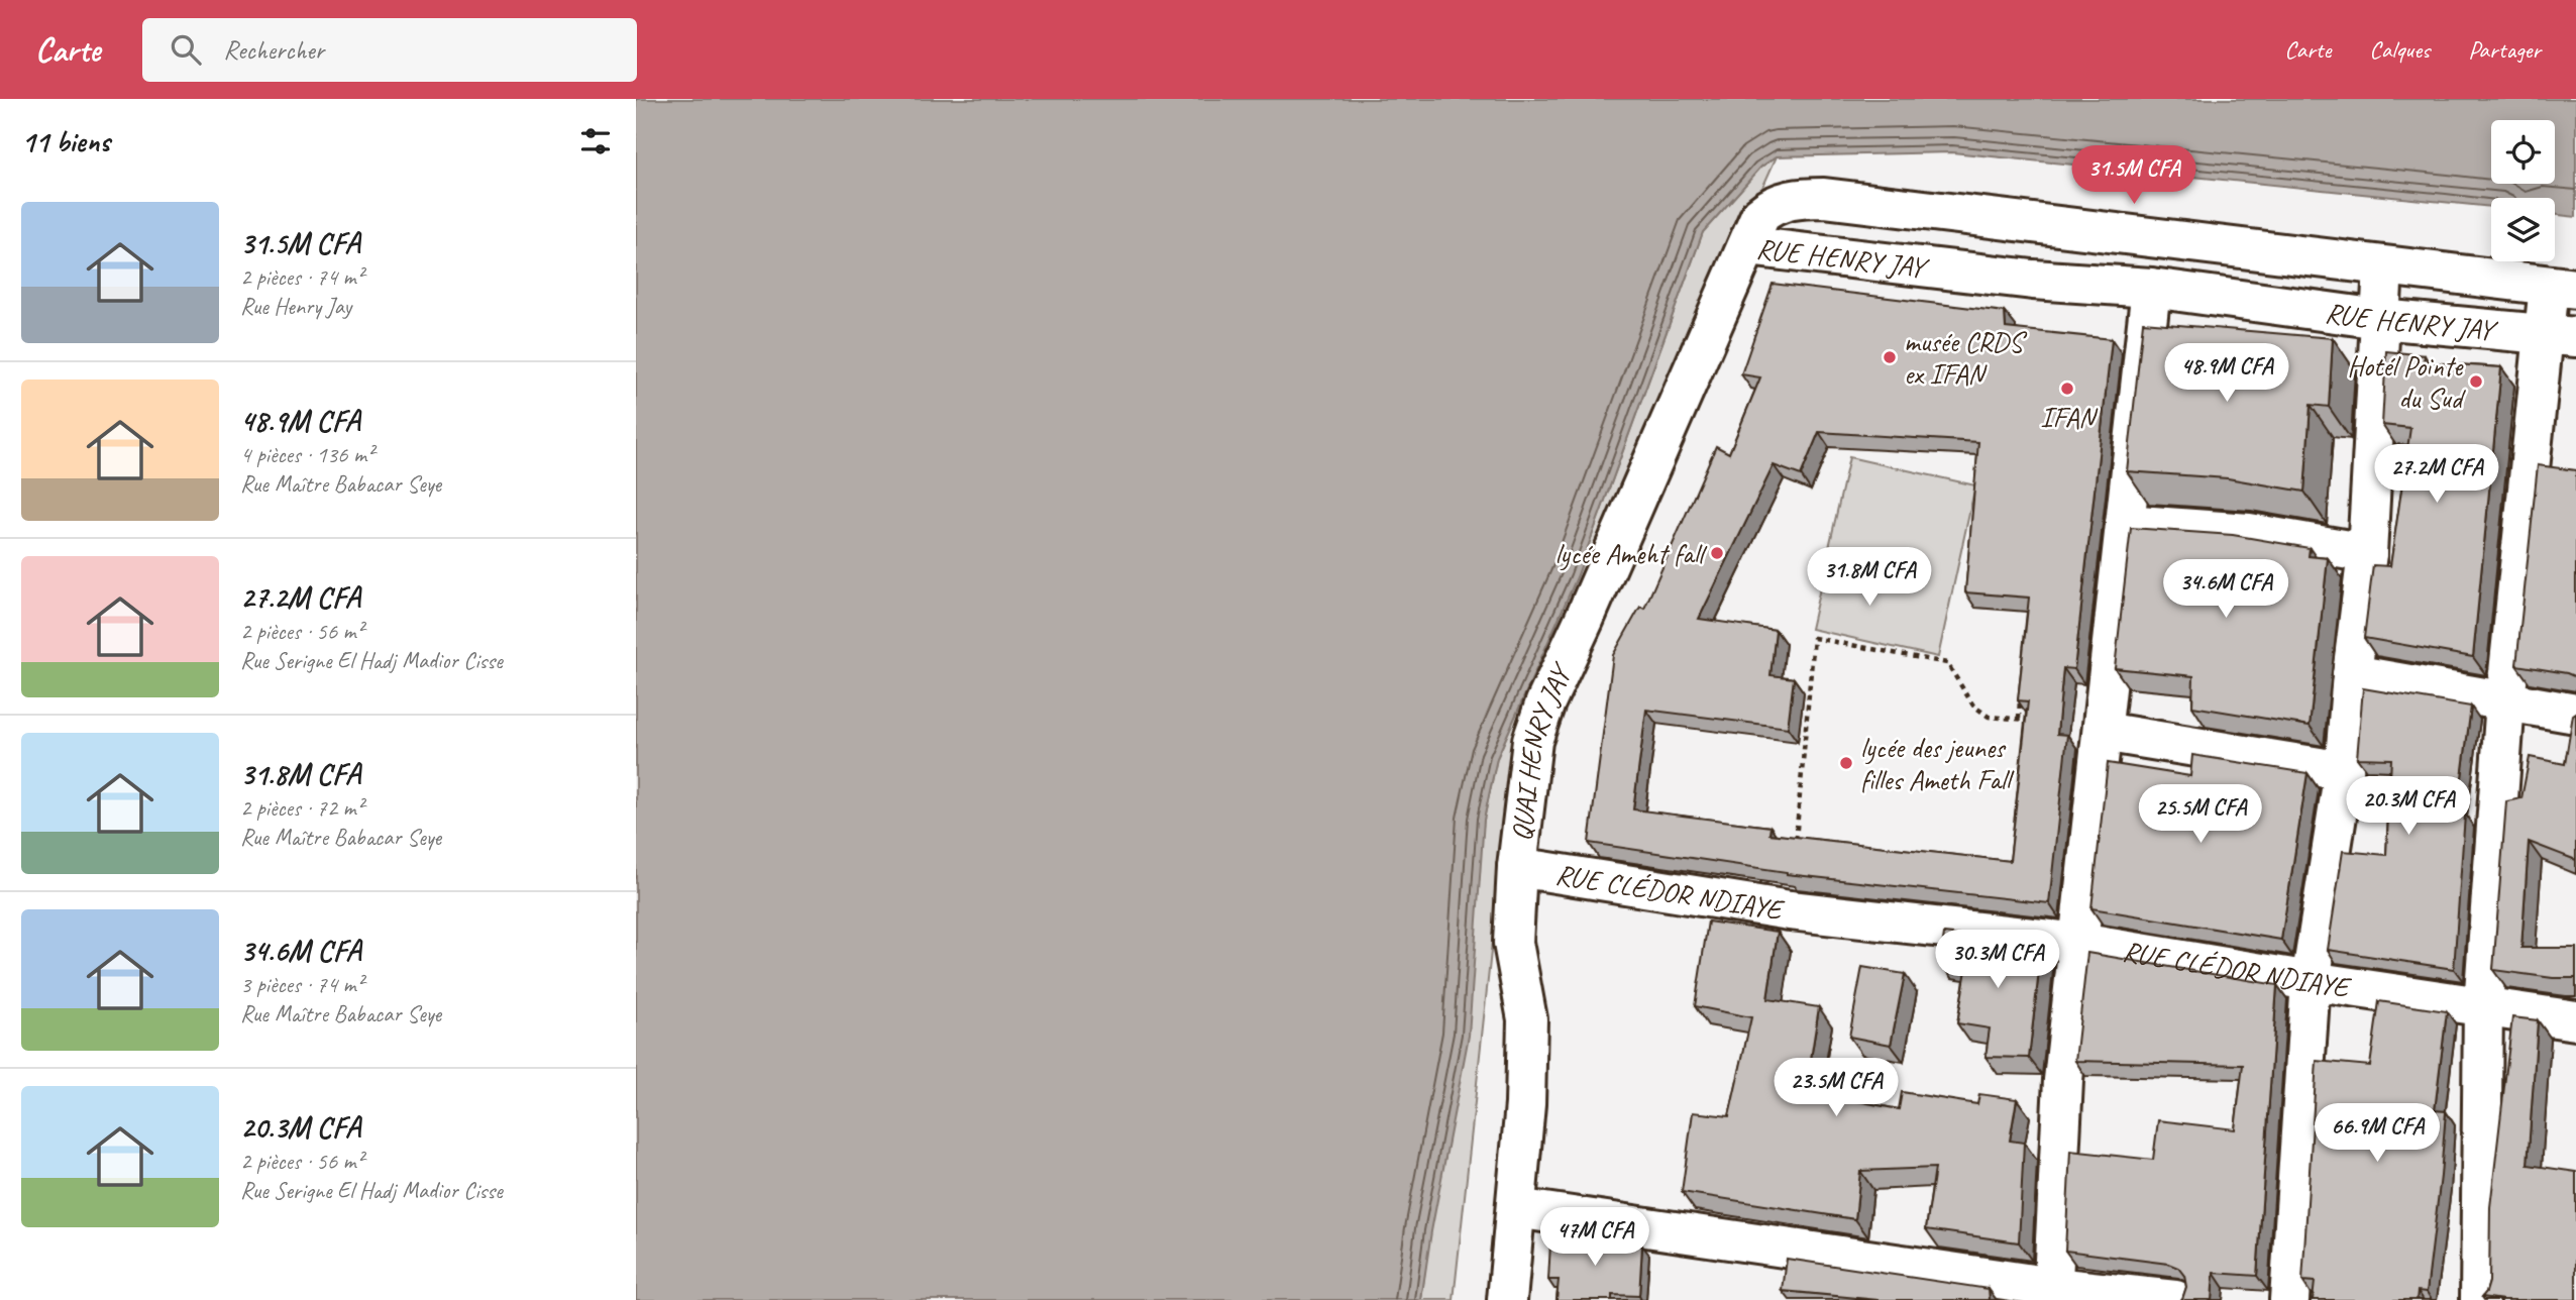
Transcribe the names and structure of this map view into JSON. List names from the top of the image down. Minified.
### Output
{"streets":{"street":["RUE HENRY JAY","QUAI HENRY JAY","RUE CLÉDOR NDIAYE"]},"crossings":[["RUE HENRY JAY","QUAI HENRY JAY"],["QUAI HENRY JAY","RUE CLÉDOR NDIAYE"]],"places":["musée CRDS ex IFAN","Hotél Pointe du Sud","IFAN","lycée Ameht fall","lycée des jeunes filles Ameth Fall"],"page":{"header":"Carte","search":"Rechercher","nav":["Carte","Calques","Partager"],"heading":"11 biens","price":["31.5M CFA","48.9M CFA","27.2M CFA","31.8M CFA","34.6M CFA","20.3M CFA","25.5M CFA","30.3M CFA","23.5M CFA","66.9M CFA","47M CFA"],"list":[{"name":"31.5M CFA","note":"2 pièces · 74 m² · Rue Henry Jay"},{"name":"48.9M CFA","note":"4 pièces · 136 m² · Rue Maître Babacar Seye"},{"name":"27.2M CFA","note":"2 pièces · 56 m² · Rue Serigne El Hadj Madior Cisse"},{"name":"31.8M CFA","note":"2 pièces · 72 m² · Rue Maître Babacar Seye"},{"name":"34.6M CFA","note":"3 pièces · 74 m² · Rue Maître Babacar Seye"},{"name":"20.3M CFA","note":"2 pièces · 56 m² · Rue Serigne El Hadj Madior Cisse"}]}}
